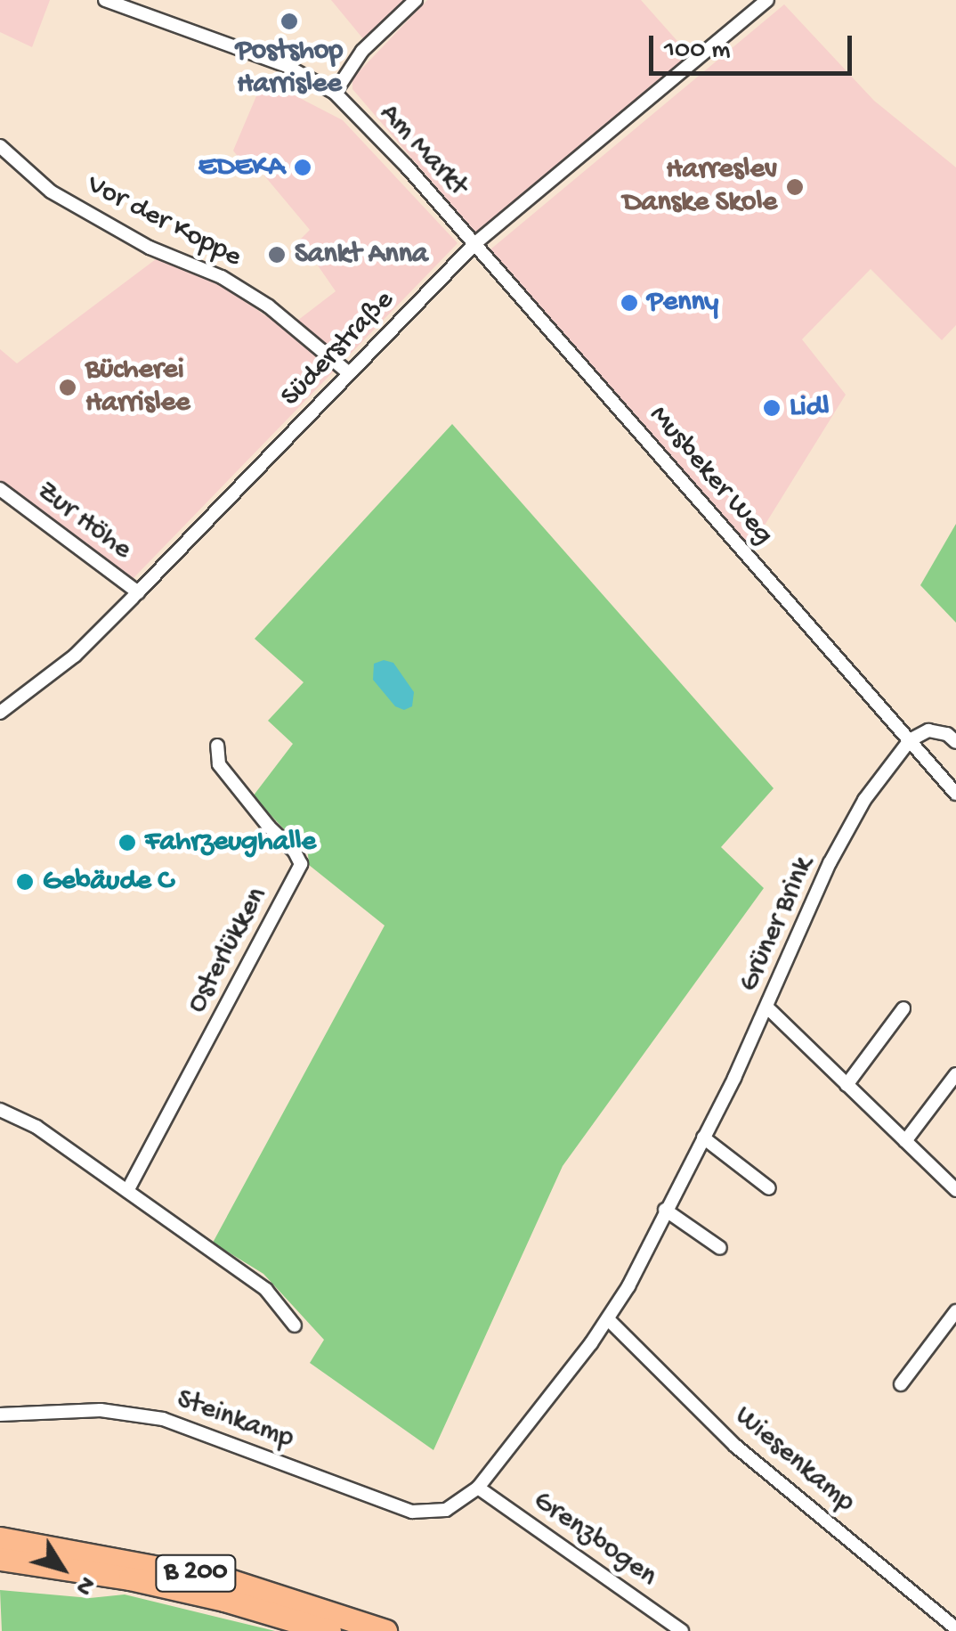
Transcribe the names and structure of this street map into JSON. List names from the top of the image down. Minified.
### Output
{"streets":{"highway":["B 200"],"street":["Am Markt","Vor der Koppe","Süderstraße","Musbeker Weg","Zur Höhe","Grüner Brink","Osterlükken","Steinkamp","Wiesenkamp","Grenzbogen"]},"crossings":[["Am Markt","Süderstraße"],["Am Markt","Musbeker Weg"],["Vor der Koppe","Süderstraße"],["Süderstraße","Musbeker Weg"],["Süderstraße","Zur Höhe"],["Musbeker Weg","Grüner Brink"],["Grüner Brink","Steinkamp"],["Grüner Brink","Wiesenkamp"],["Grüner Brink","Grenzbogen"]],"places":["Postshop Harrislee","EDEKA","Harreslev Danske Skole","Sankt Anna","Penny","Bücherei Harrislee","Lidl","Fahrzeughalle","Gebäude C"],"scale_bar":"100 m","north":"bottom right"}
